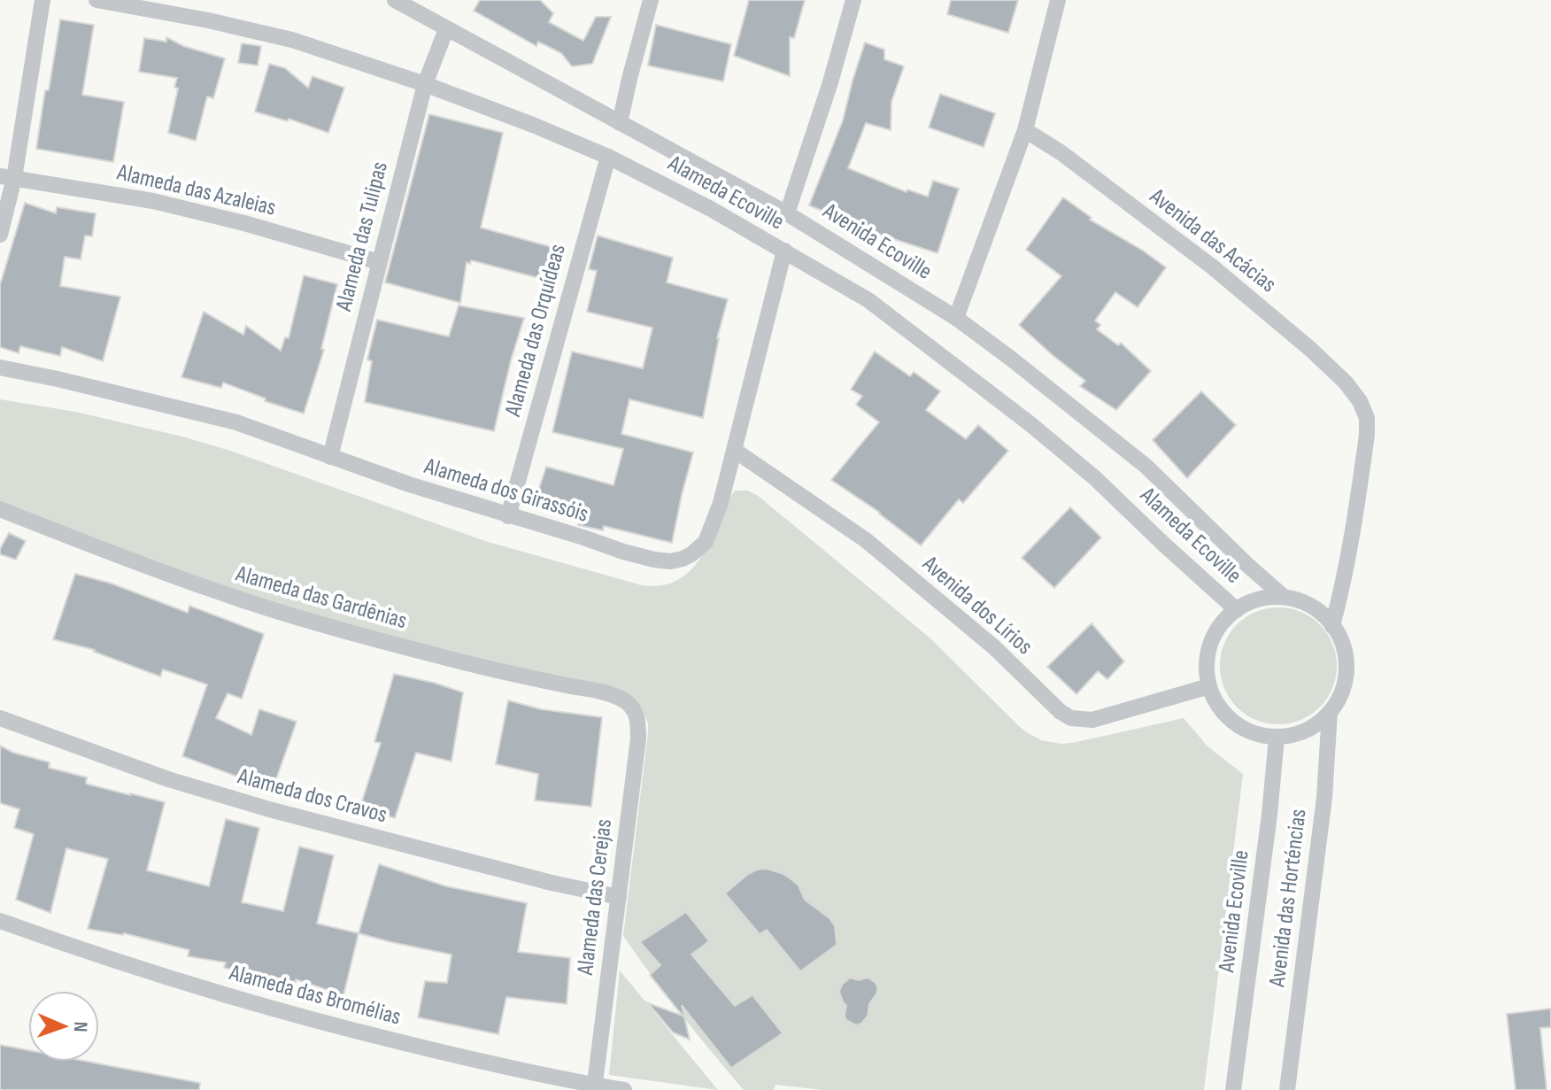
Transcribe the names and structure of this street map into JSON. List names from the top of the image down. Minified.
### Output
{"streets":{"street":["Alameda das Azaleias","Alameda Ecoville","Alameda das Tulipas","Avenida das Acácias","Avenida Ecoville","Alameda das Orquídeas","Alameda dos Girassóis","Alameda das Gardênias","Avenida dos Lírios","Alameda dos Cravos","Alameda das Cerejas","Avenida das Horténcias","Alameda das Bromélias"]},"crossings":[["Alameda das Azaleias","Alameda das Tulipas"],["Alameda Ecoville","Alameda das Tulipas"],["Alameda Ecoville","Avenida das Acácias"],["Alameda Ecoville","Avenida Ecoville"],["Alameda Ecoville","Alameda das Orquídeas"],["Alameda Ecoville","Alameda dos Girassóis"],["Alameda Ecoville","Avenida dos Lírios"],["Alameda Ecoville","Avenida das Horténcias"],["Alameda das Tulipas","Avenida Ecoville"],["Alameda das Tulipas","Alameda dos Girassóis"],["Avenida das Acácias","Avenida Ecoville"],["Avenida das Acácias","Avenida dos Lírios"],["Avenida das Acácias","Avenida das Horténcias"],["Avenida Ecoville","Avenida dos Lírios"],["Avenida Ecoville","Avenida das Horténcias"],["Alameda das Orquídeas","Alameda dos Girassóis"],["Alameda dos Girassóis","Avenida dos Lírios"],["Alameda das Gardênias","Alameda das Cerejas"],["Avenida dos Lírios","Avenida das Horténcias"],["Alameda dos Cravos","Alameda das Cerejas"],["Alameda das Cerejas","Alameda das Bromélias"]],"north":"right"}
